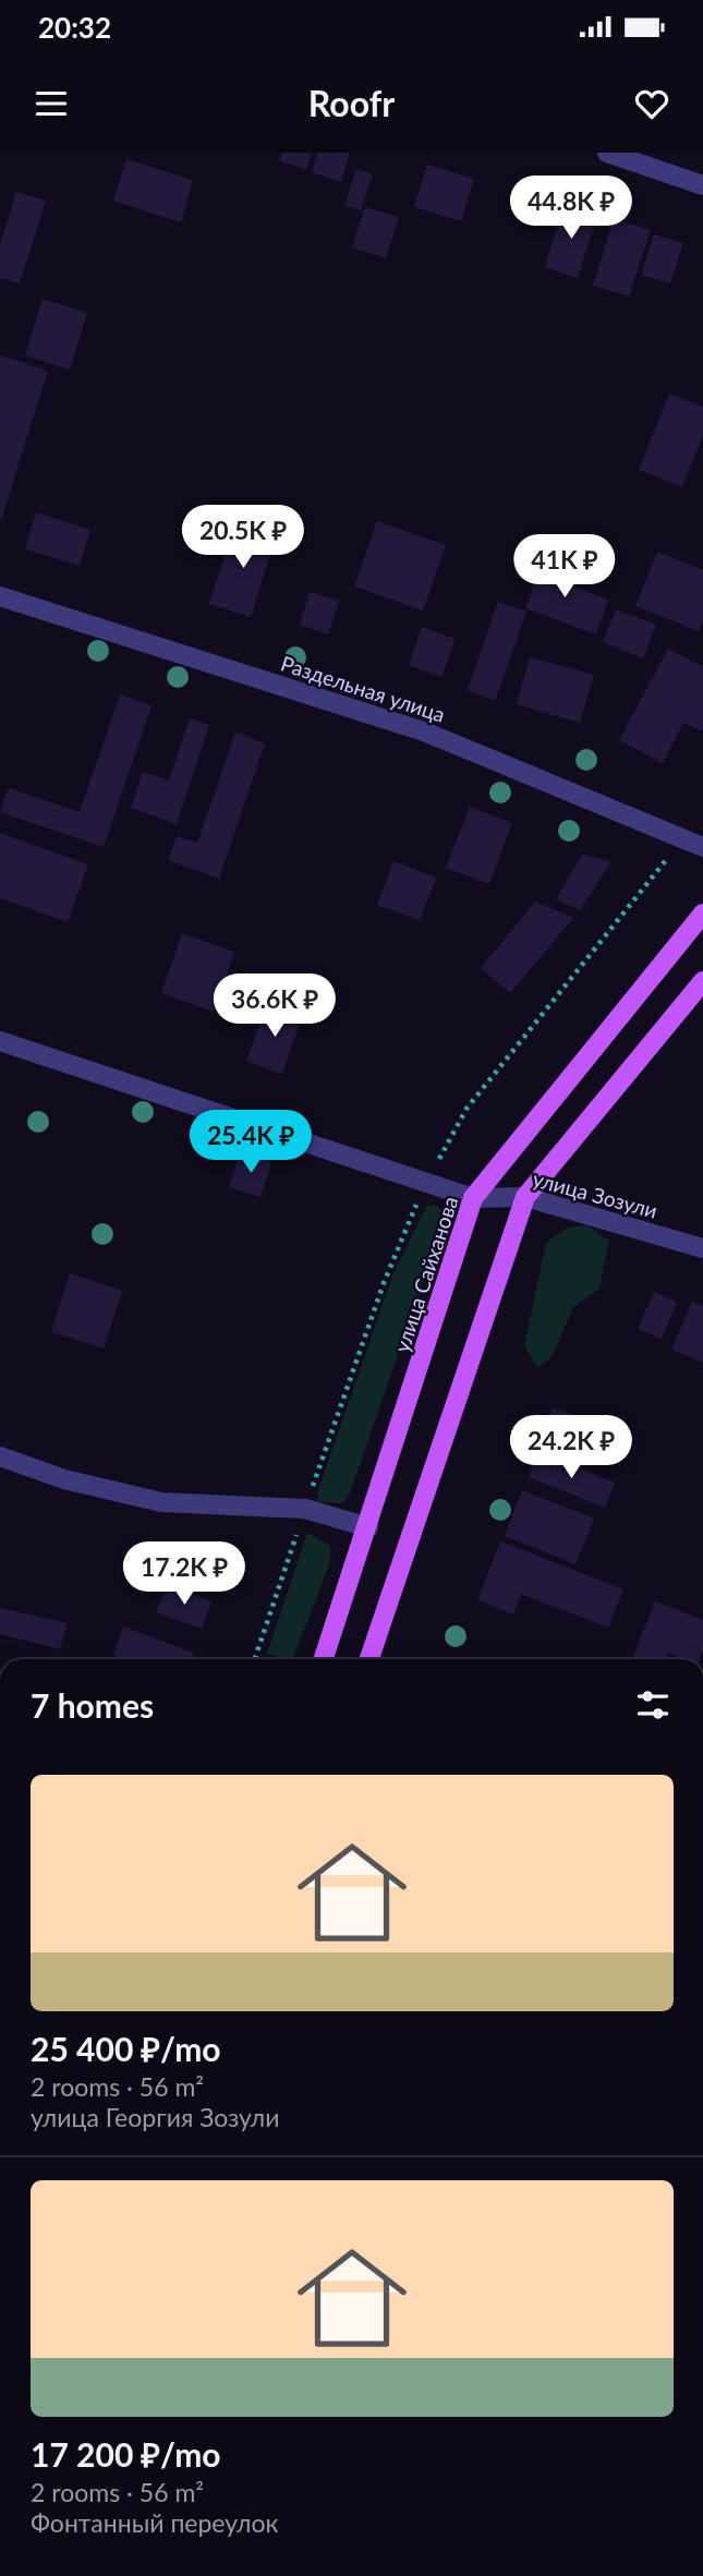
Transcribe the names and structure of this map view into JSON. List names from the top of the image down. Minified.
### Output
{"streets":{"main road":["улица Сайханова"],"street":["Раздельная улица","улица Зозули"]},"crossings":[["улица Зозули","улица Сайханова"]],"page":{"status":"20:32","header":"Roofr","price":["44.8K ₽","20.5K ₽","41K ₽","36.6K ₽","25.4K ₽","24.2K ₽","17.2K ₽"],"heading":"7 homes","list":[{"name":"25 400 ₽/mo","note":"2 rooms · 56 m² · улица Георгия Зозули"},{"name":"17 200 ₽/mo","note":"2 rooms · 56 m² · Фонтанный переулок"}]}}
